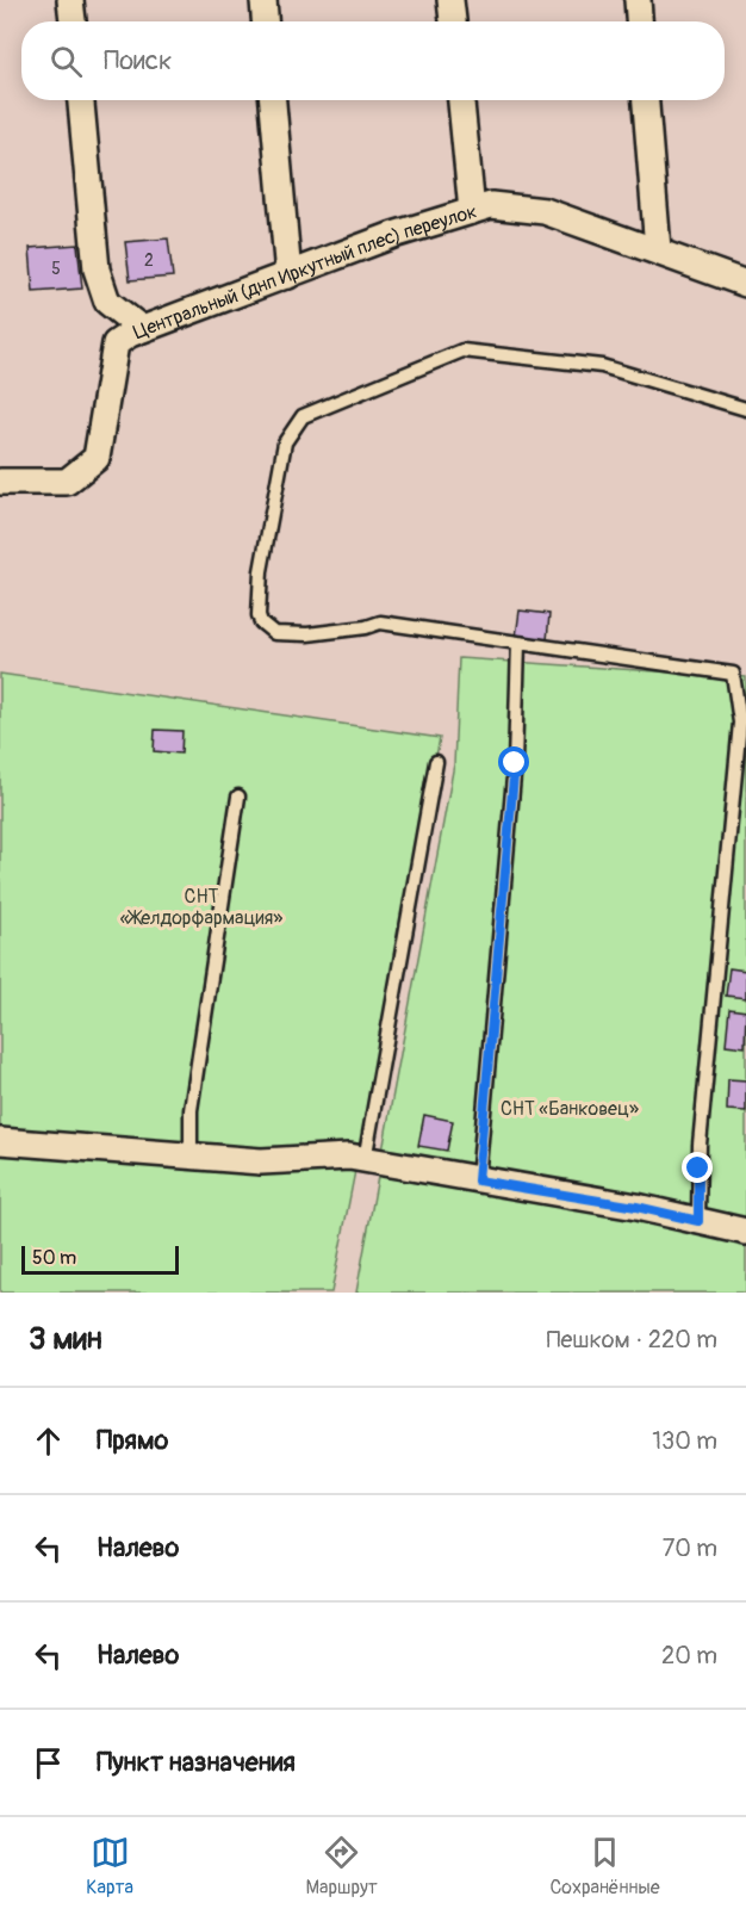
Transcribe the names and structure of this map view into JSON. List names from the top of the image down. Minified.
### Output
{"streets":{"street":["Центральный (днп Иркутный плес) переулок"]},"parks":["СНТ «Желдорфармация»","СНТ «Банковец»"],"house_numbers":["2","5"],"scale_bar":"50 m","page":{"search":"Поиск","scale":"50 m","heading":["3 мин","Пешком · 220 m"],"list":[["Прямо","130 m"],["Налево","70 m"],["Налево","20 m"],"Пункт назначения"],"nav":["Карта","Маршрут","Сохранённые"]}}
